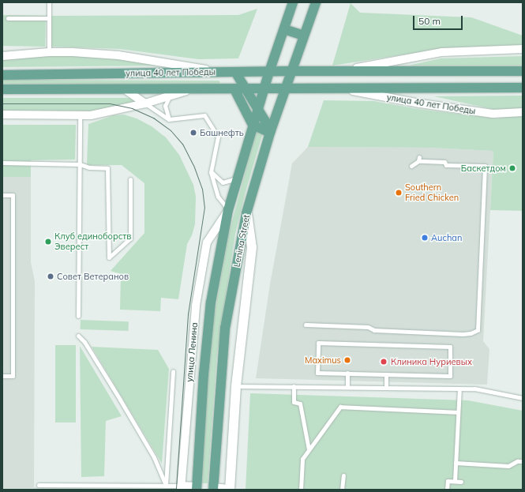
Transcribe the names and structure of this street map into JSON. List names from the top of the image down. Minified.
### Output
{"streets":{"main road":["улица 40 лет Победы","Lenina Street"],"street":["улица Ленина"]},"crossings":[["улица 40 лет Победы","Lenina Street"]],"places":["Башнефть","Баскетдом","Southern Fried Chicken","Auchan","Клуб единоборств Эверест","Совет Ветеранов","Maximus","Клиника Нуриевых"],"scale_bar":"50 m"}
